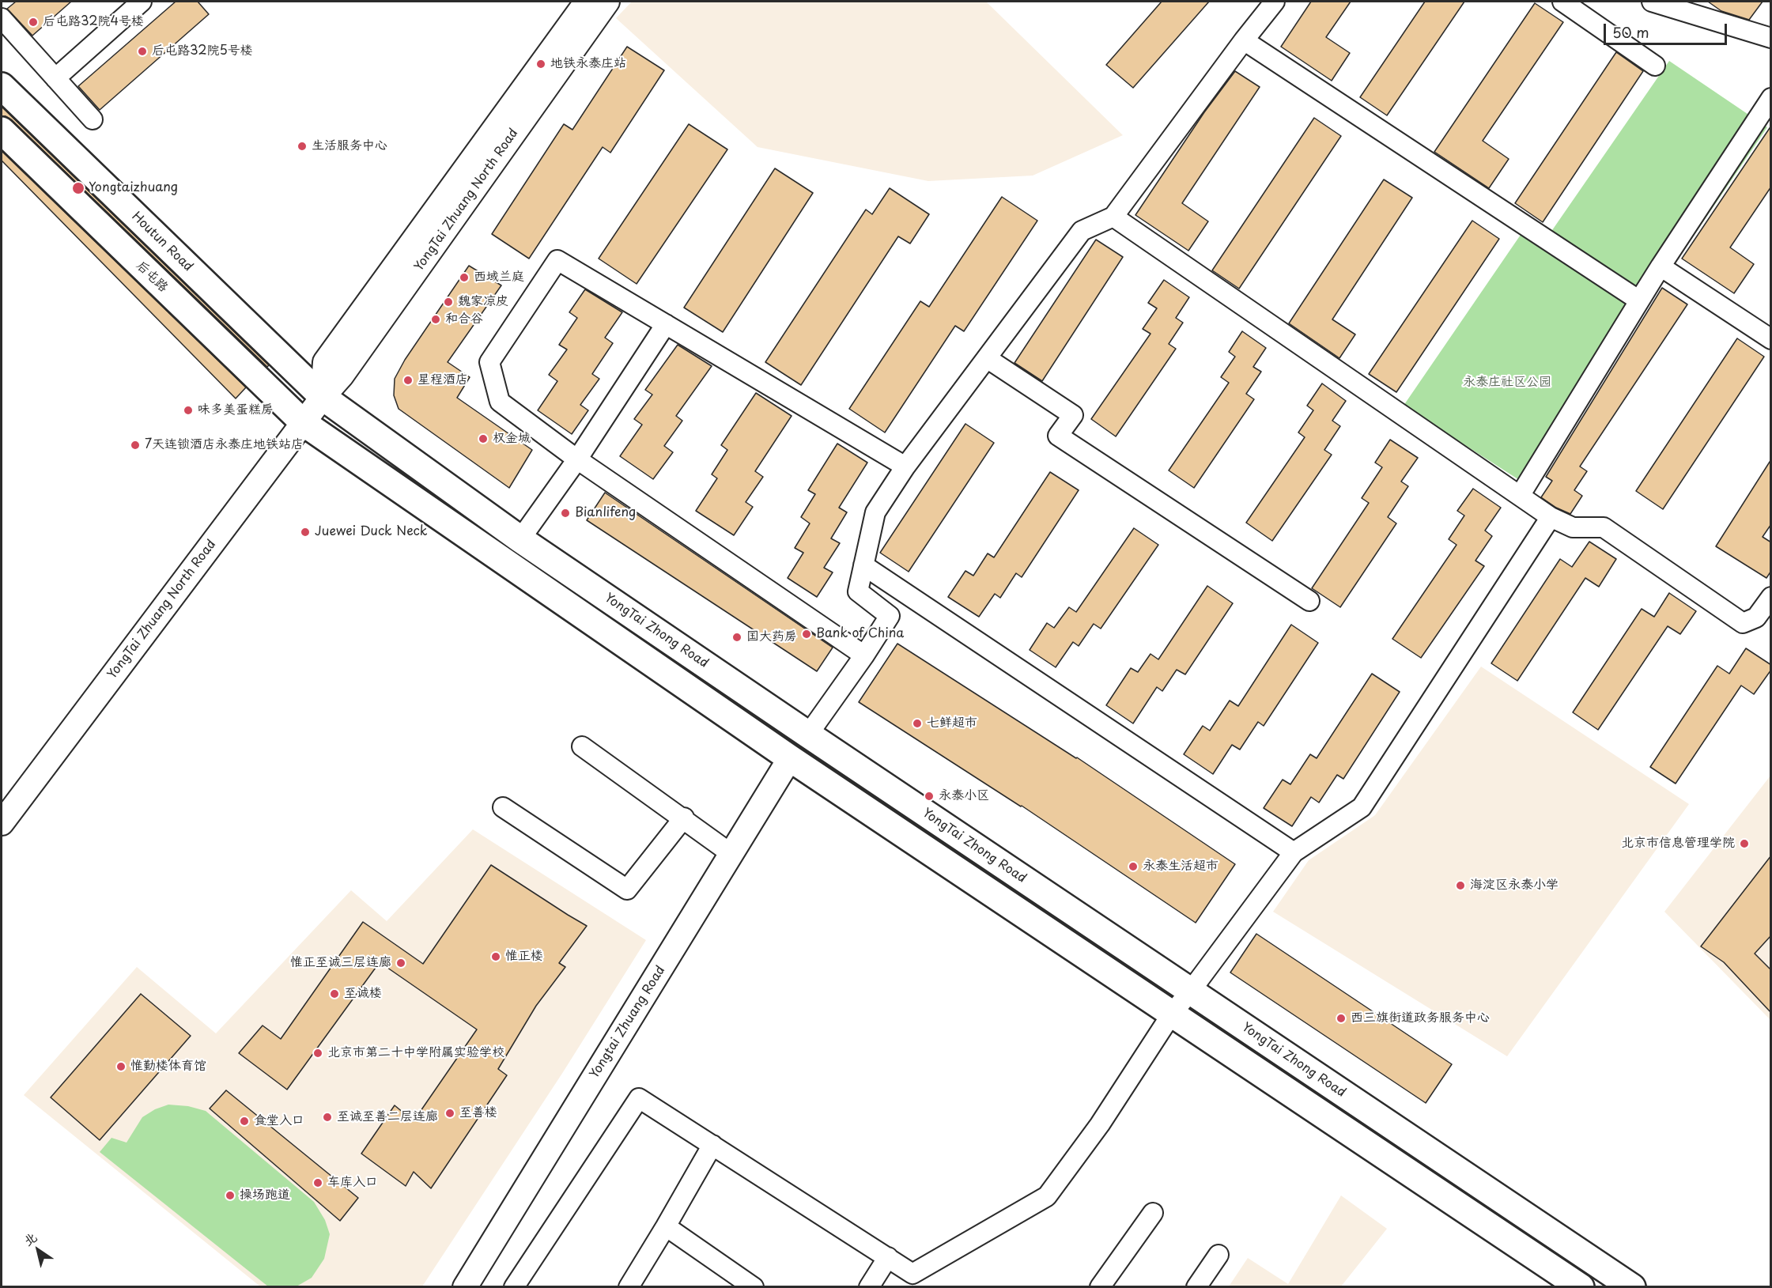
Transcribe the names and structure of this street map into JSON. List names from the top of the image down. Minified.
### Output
{"streets":{"main road":["Houtun Road","后屯路","YongTai Zhong Road"],"street":["YongTai Zhuang North Road","Yongtai Zhuang Road"]},"crossings":[["YongTai Zhuang North Road","Houtun Road"],["YongTai Zhuang North Road","后屯路"],["YongTai Zhuang North Road","YongTai Zhong Road"],["Houtun Road","YongTai Zhong Road"]],"parks":["永泰庄社区公园"],"places":["后屯路32院4号楼","后屯路32院5号楼","地铁永泰庄站","生活服务中心","Yongtaizhuang","西域兰庭","魏家凉皮","和合谷","星程酒店","味多美蛋糕房","权金城","7天连锁酒店永泰庄地铁站店","Bianlifeng","Juewei Duck Neck","Bank of China","国大药房","七鲜超市","永泰小区","北京市信息管理学院","永泰生活超市","海淀区永泰小学","惟正楼","惟正至诚三层连廊","至诚楼","西三旗街道政务服务中心","北京市第二十中学附属实验学校","惟勤楼体育馆","至善楼","至诚至善二层连廊","食堂入口","车库入口","操场跑道"],"scale_bar":"50 m","north":"top left"}
